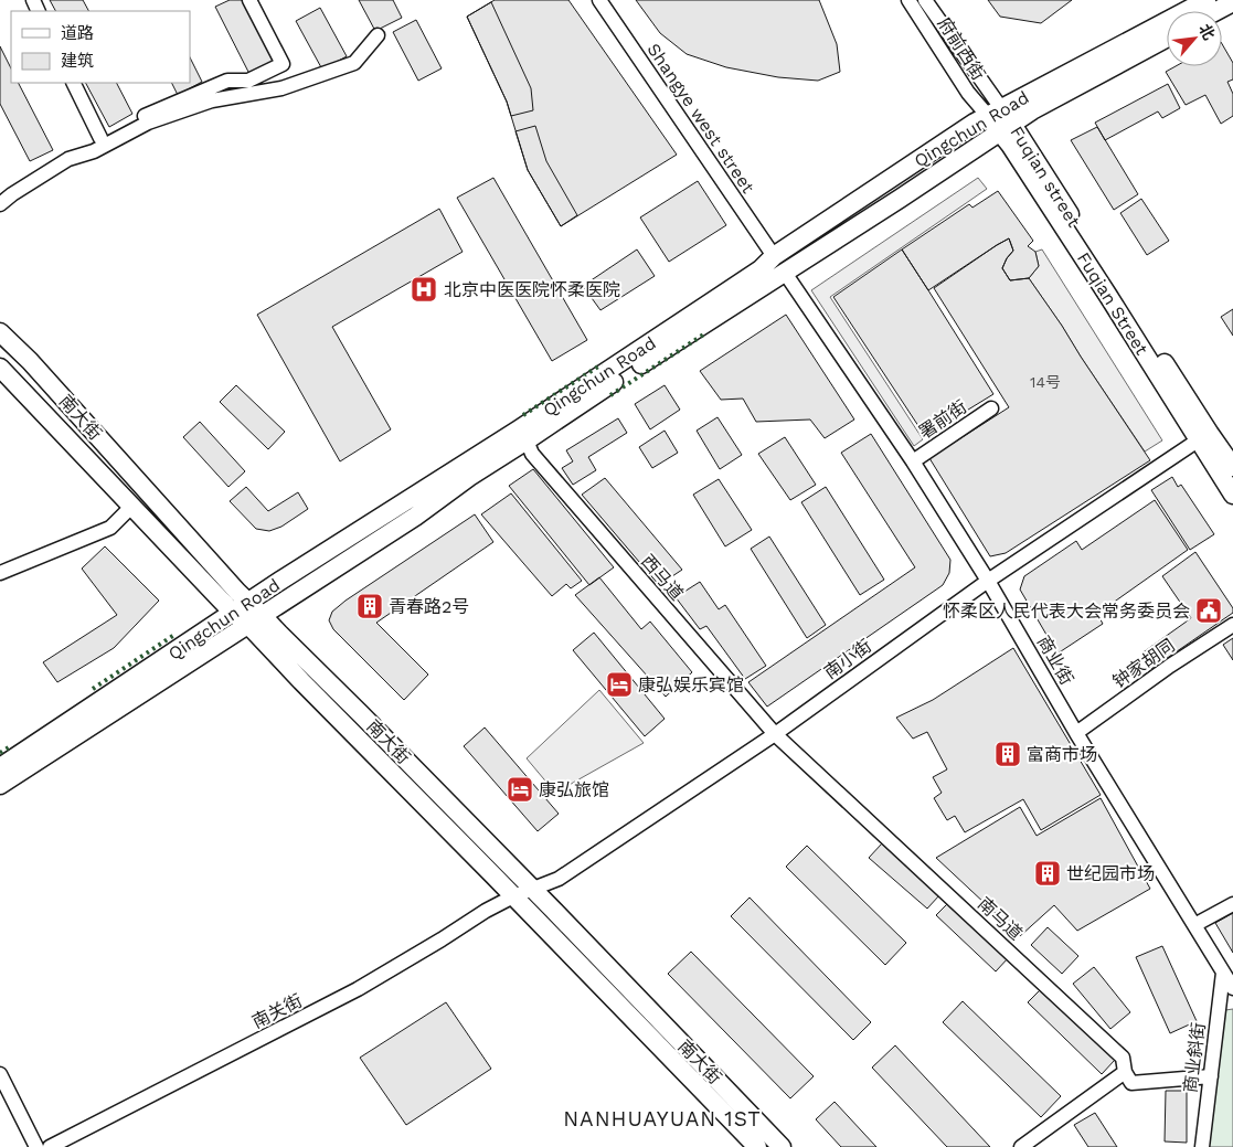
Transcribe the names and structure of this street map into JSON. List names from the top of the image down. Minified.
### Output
{"streets":{"main road":["Qingchun Road","Fuqian street","Fuqian Street","南大街"],"street":["府前西街","Shangye west street","署前街","西马道","南小街","商业街","钟家胡同","南马道","南关街","商业斜街"]},"crossings":[["府前西街","Qingchun Road"],["府前西街","Fuqian street"],["Shangye west street","Qingchun Road"],["Qingchun Road","Fuqian street"],["Qingchun Road","Fuqian Street"],["Qingchun Road","南大街"],["Qingchun Road","西马道"],["Qingchun Road","商业街"],["Fuqian street","Fuqian Street"],["Fuqian Street","南小街"],["南大街","南小街"],["南大街","南关街"],["署前街","商业街"],["西马道","南小街"],["西马道","南马道"],["南小街","商业街"],["南小街","南马道"],["南小街","南关街"],["商业街","钟家胡同"],["商业街","商业斜街"]],"districts":["NANHUAYUAN 1ST"],"places":{"hospital":["北京中医医院怀柔医院"],"building":["青春路2号","富商市场","世纪园市场"],"public building":["怀柔区人民代表大会常务委员会"],"hotel":["康弘娱乐宾馆","康弘旅馆"]},"house_numbers":["14号"],"legend":["道路","建筑"],"north":"top right"}
